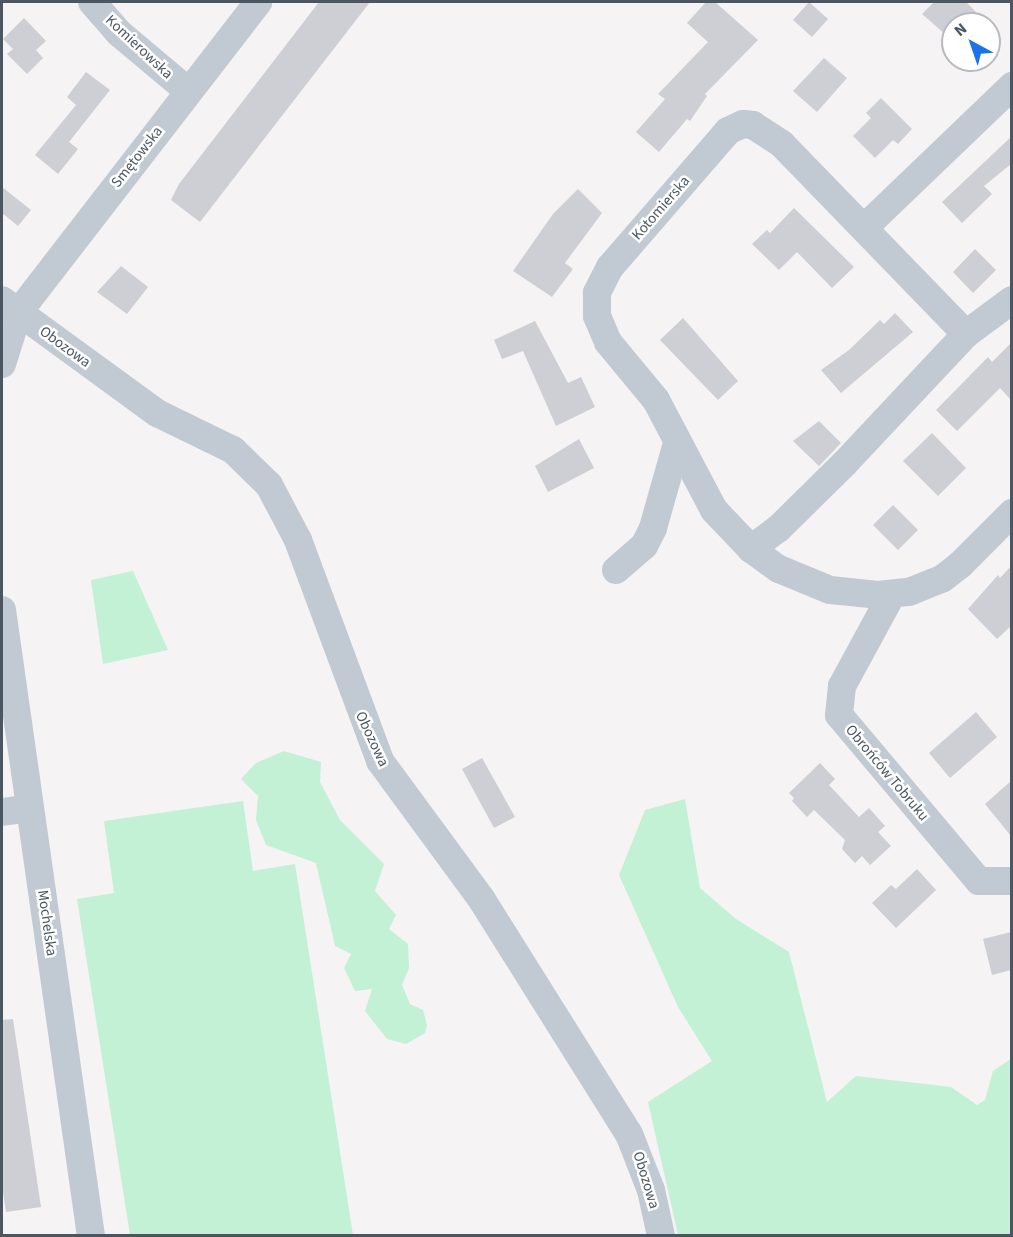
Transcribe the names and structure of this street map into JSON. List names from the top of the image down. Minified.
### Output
{"streets":{"street":["Komierowska","Smętowska","Kotomierska","Obozowa","Obrońców Tobruku","Mochelska"]},"crossings":[["Komierowska","Smętowska"],["Smętowska","Obozowa"],["Kotomierska","Obrońców Tobruku"]],"north":"top left"}
